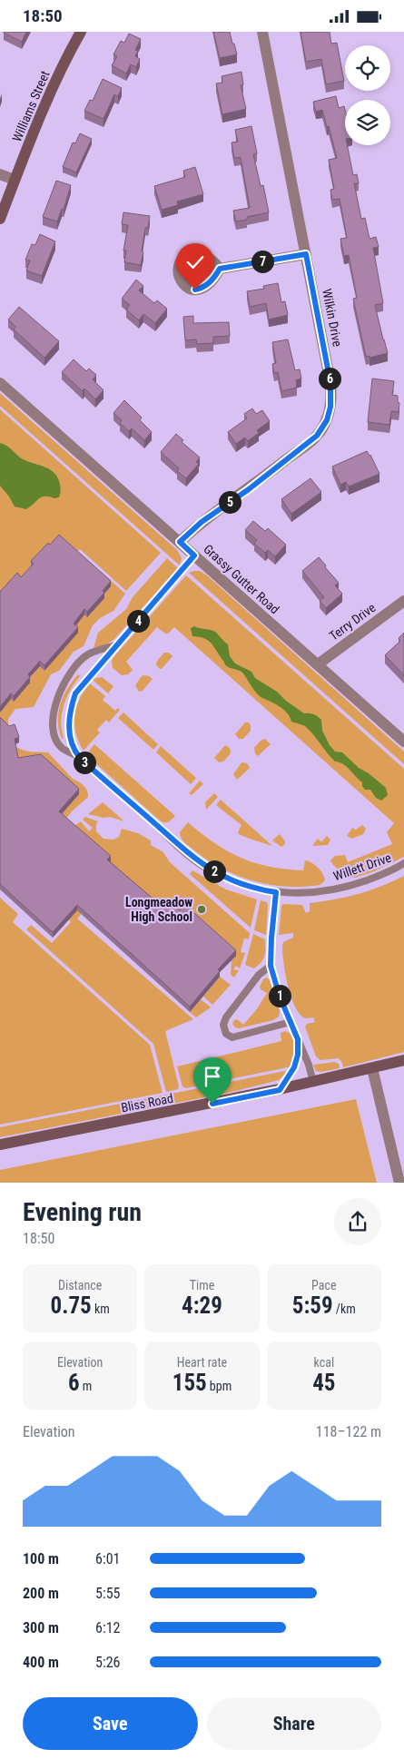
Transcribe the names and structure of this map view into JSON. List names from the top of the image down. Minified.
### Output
{"streets":{"main road":["Williams Street","Bliss Road"],"street":["Wilkin Drive","Grassy Gutter Road","Terry Drive"],"lane":["Willett Drive"]},"crossings":[["Wilkin Drive","Grassy Gutter Road"],["Grassy Gutter Road","Terry Drive"],["Grassy Gutter Road","Willett Drive"]],"places":["Longmeadow High School"],"page":{"status":"18:50","pins":["7","6","5","4","3","2","1"],"heading":["Evening run","18:50"],"stats":[["Distance","0.75 km"],["Time","4:29"],["Pace","5:59 /km"],["Elevation","6 m"],["Heart rate","155 bpm"],["kcal","45"]],"chart":["Elevation","118–122 m"],"list":[{"name":"100 m","note":"6:01"},{"name":"200 m","note":"5:55"},{"name":"300 m","note":"6:12"},{"name":"400 m","note":"5:26"}],"buttons":["Save","Share"]}}
